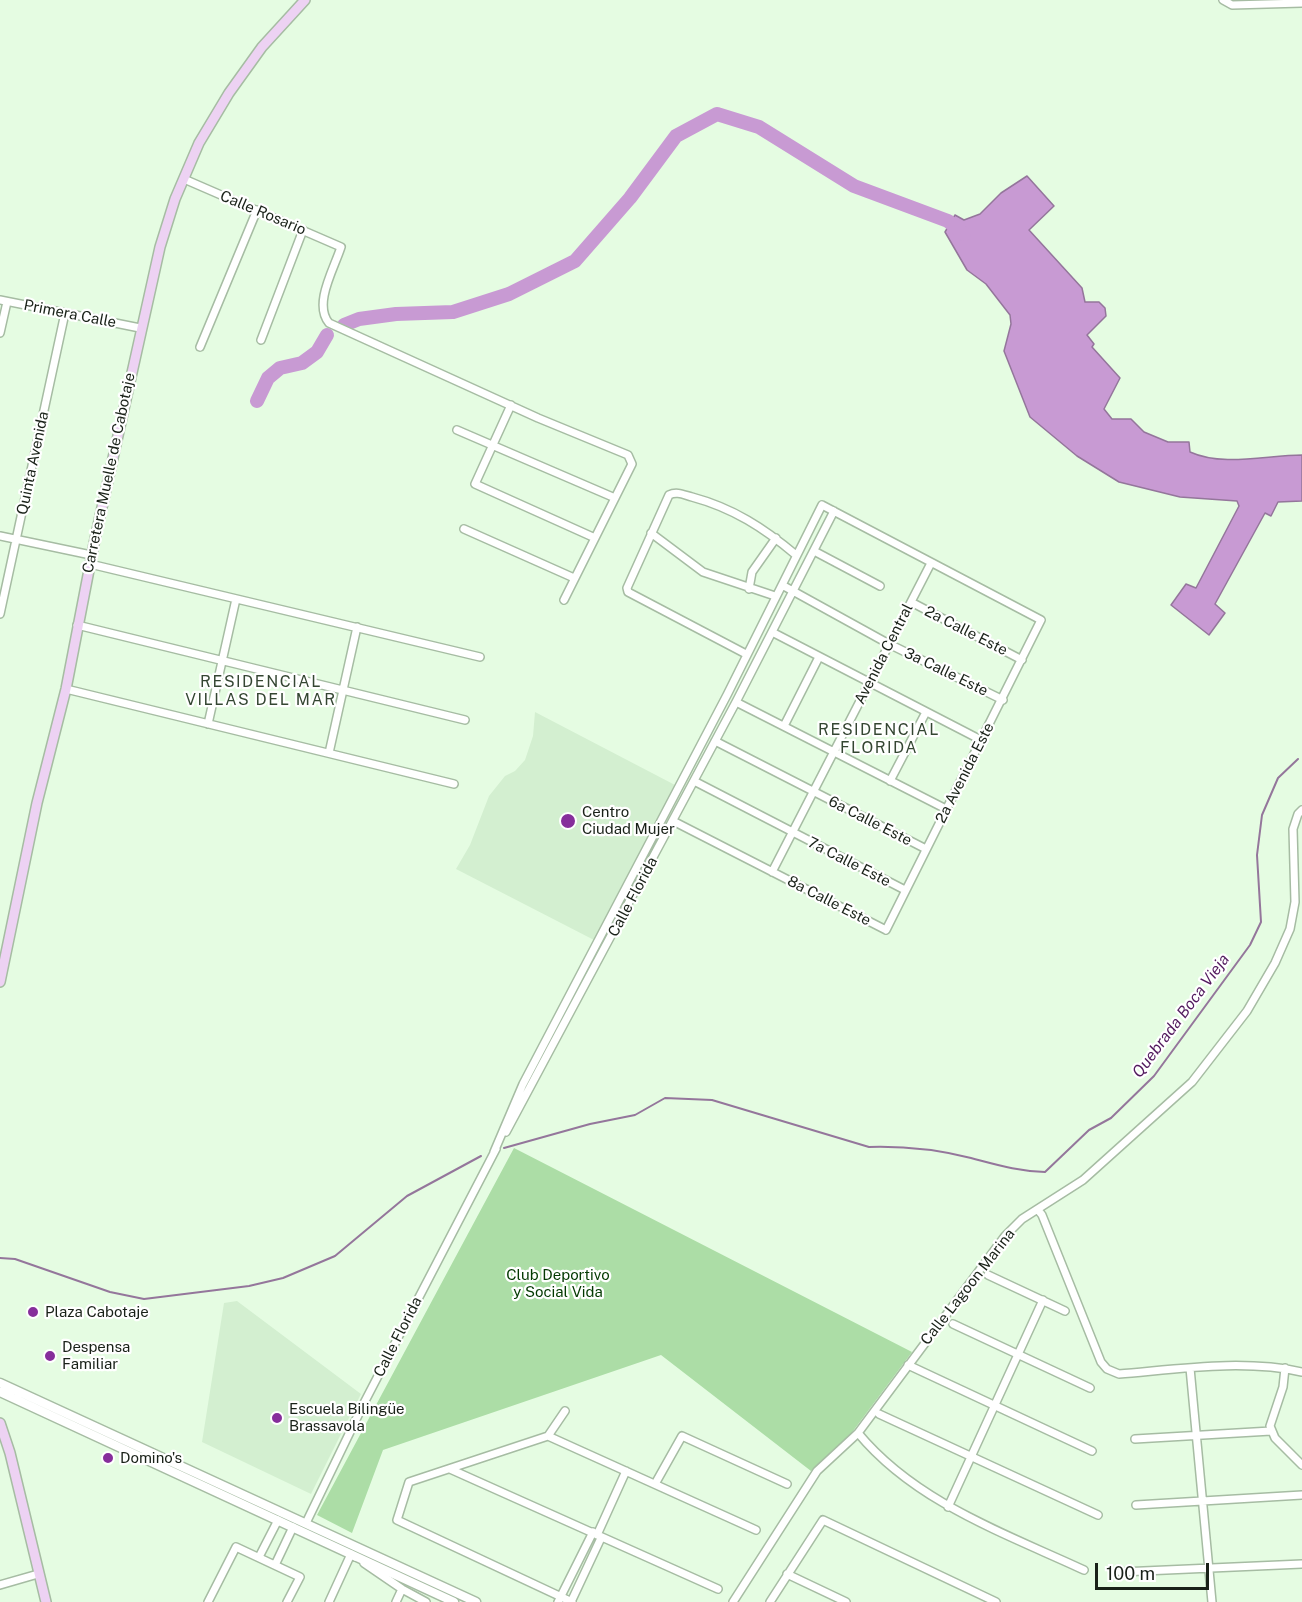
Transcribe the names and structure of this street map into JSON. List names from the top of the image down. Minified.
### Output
{"streets":{"main road":["Carretera Muelle de Cabotaje"],"street":["Calle Rosario","Primera Calle","Quinta Avenida","2a Calle Este","Avenida Central","3a Calle Este","2a Avenida Este","6a Calle Este","7a Calle Este","Calle Florida","8a Calle Este","Calle Lagoon Marina"]},"crossings":[["Calle Rosario","Carretera Muelle de Cabotaje"],["Primera Calle","Quinta Avenida"],["Primera Calle","Carretera Muelle de Cabotaje"],["2a Calle Este","Avenida Central"],["2a Calle Este","2a Avenida Este"],["Avenida Central","3a Calle Este"],["Avenida Central","2a Avenida Este"],["Avenida Central","6a Calle Este"],["Avenida Central","7a Calle Este"],["Avenida Central","8a Calle Este"],["3a Calle Este","2a Avenida Este"],["3a Calle Este","Calle Florida"],["2a Avenida Este","6a Calle Este"],["2a Avenida Este","7a Calle Este"],["2a Avenida Este","8a Calle Este"],["6a Calle Este","Calle Florida"],["7a Calle Este","Calle Florida"],["Calle Florida","8a Calle Este"]],"districts":["RESIDENCIAL VILLAS DEL MAR","RESIDENCIAL FLORIDA"],"water":["Quebrada Boca Vieja"],"parks":["Club Deportivo y Social Vida"],"places":["Centro Ciudad Mujer","Plaza Cabotaje","Despensa Familiar","Escuela Bilingüe Brassavola","Domino's"],"scale_bar":"100 m"}
